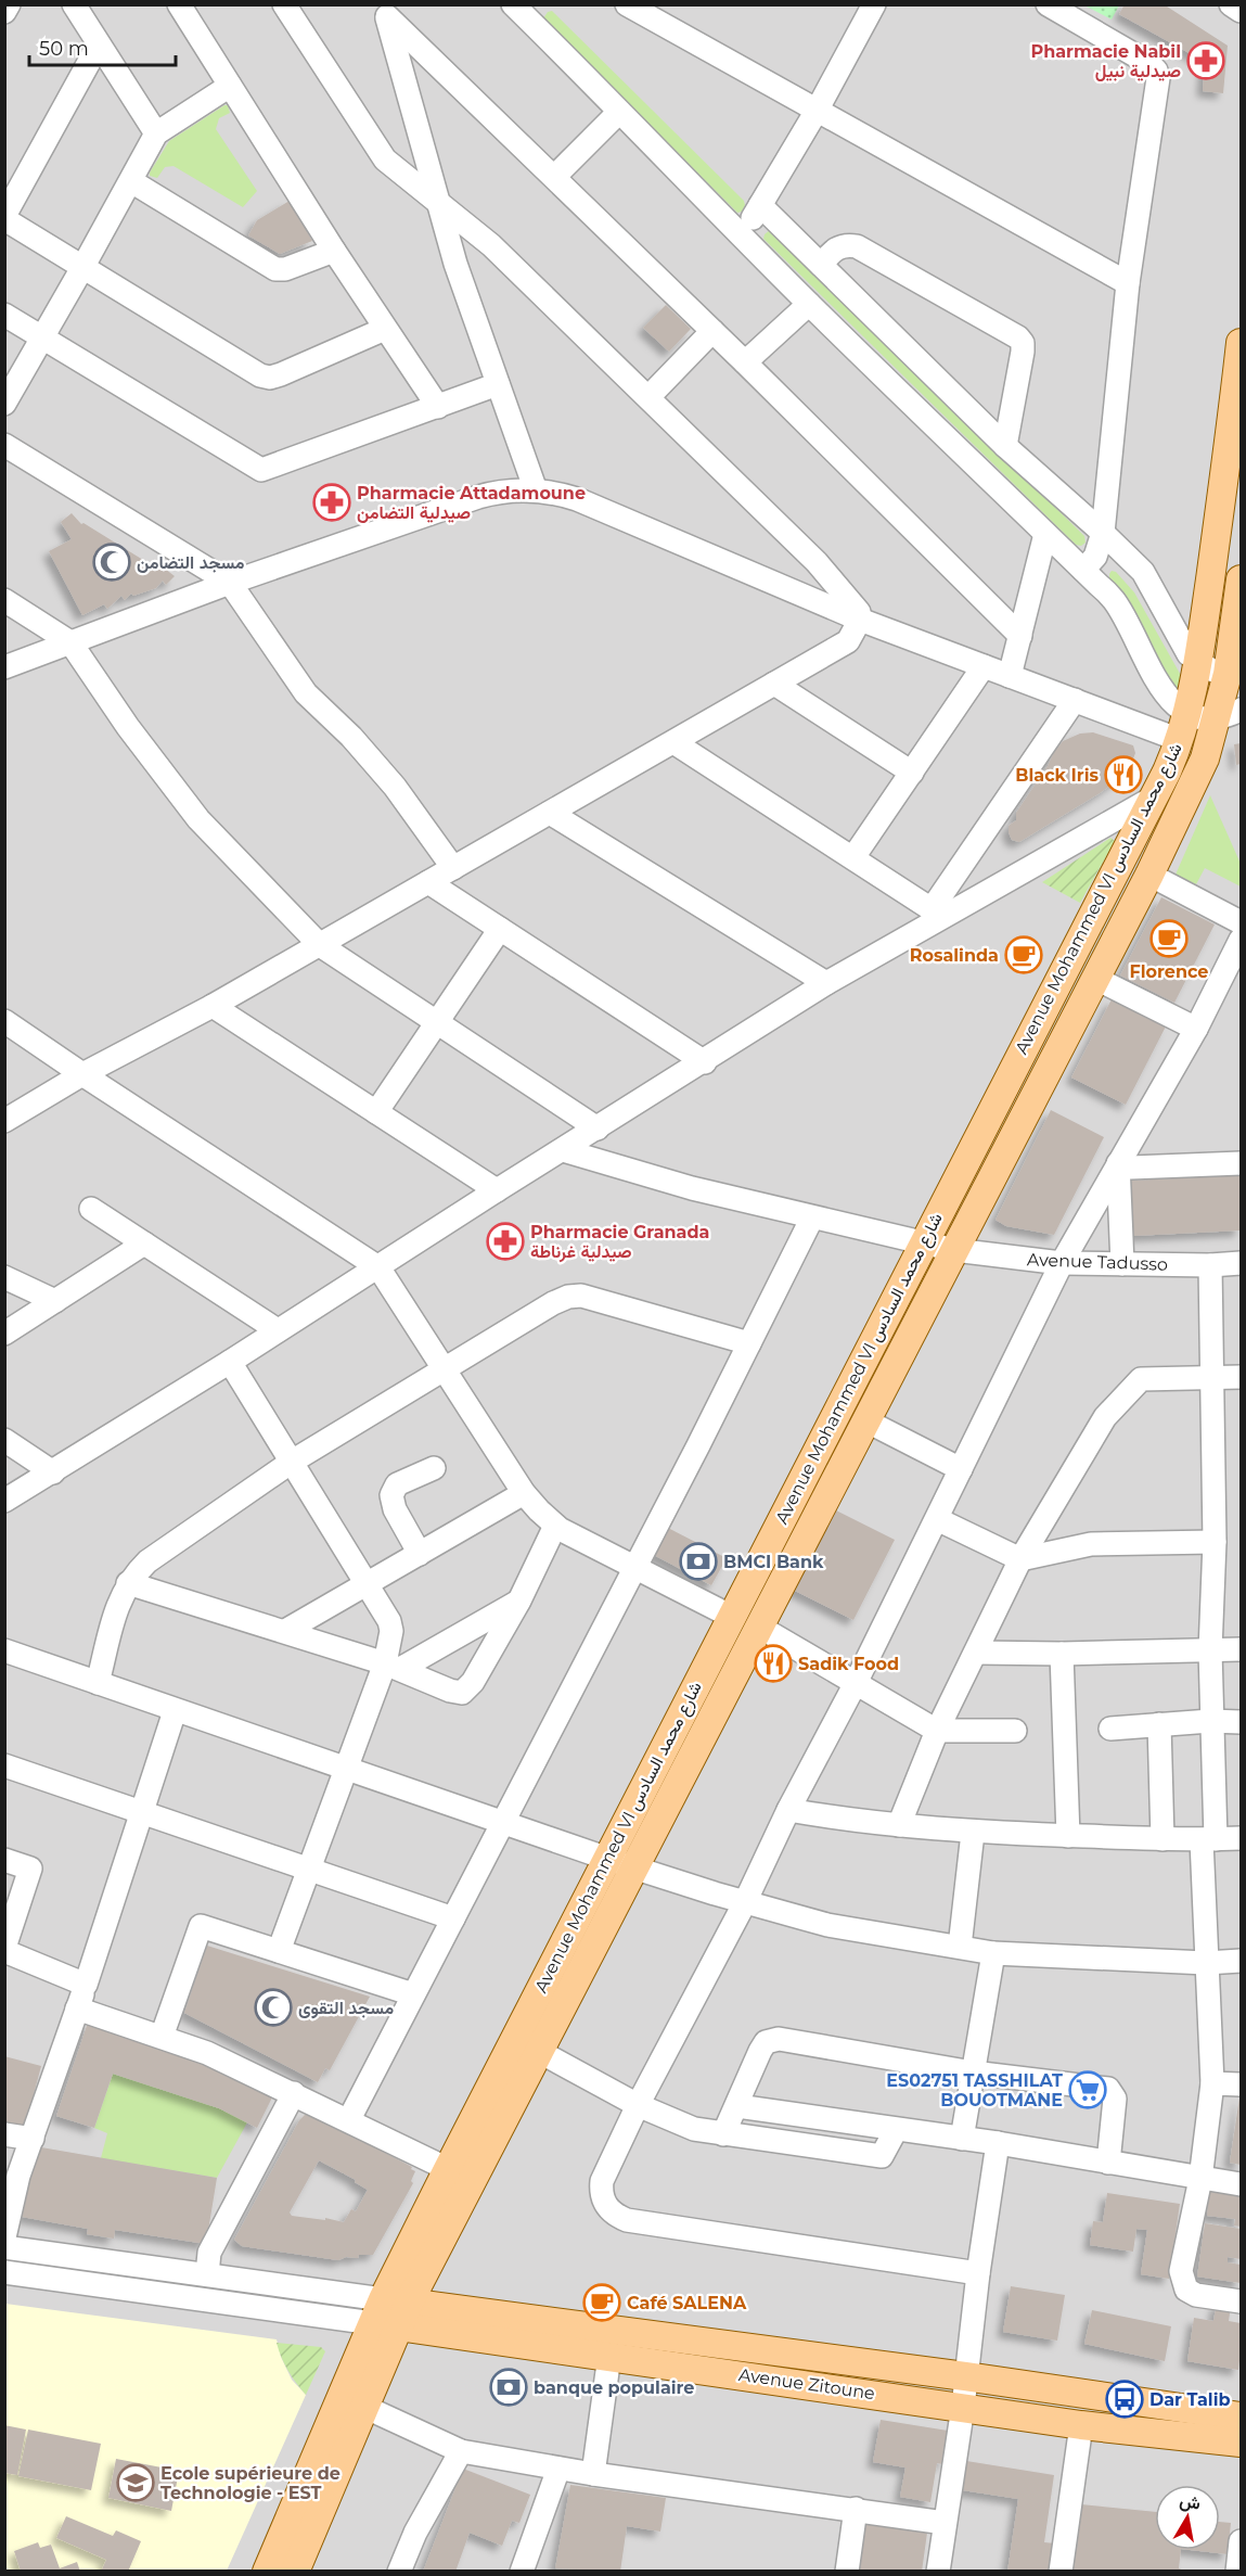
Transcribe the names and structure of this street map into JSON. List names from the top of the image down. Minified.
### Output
{"streets":{"main road":["Avenue Mohammed VI شارع محمد السادس","Avenue Zitoune"],"street":["Avenue Tadusso"]},"crossings":[["Avenue Mohammed VI شارع محمد السادس","Avenue Tadusso"],["Avenue Mohammed VI شارع محمد السادس","Avenue Zitoune"]],"places":{"pharmacy":["Pharmacie Nabil صيدلية نبيل","Pharmacie Attadamoune صيدلية التضامن","Pharmacie Granada صيدلية غرناطة"],"mosque":["مسجد التضامن","مسجد التقوى"],"restaurant":["Black Iris","Sadik Food"],"cafe":["Florence","Rosalinda","Café SALENA"],"bank":["BMCI Bank","banque populaire"],"supermarket":["ES02751 TASSHILAT BOUOTMANE"],"bus stop":["Dar Talib"],"school or university":["Ecole supérieure de Technologie - EST"]},"scale_bar":"50 m","north":"top"}
